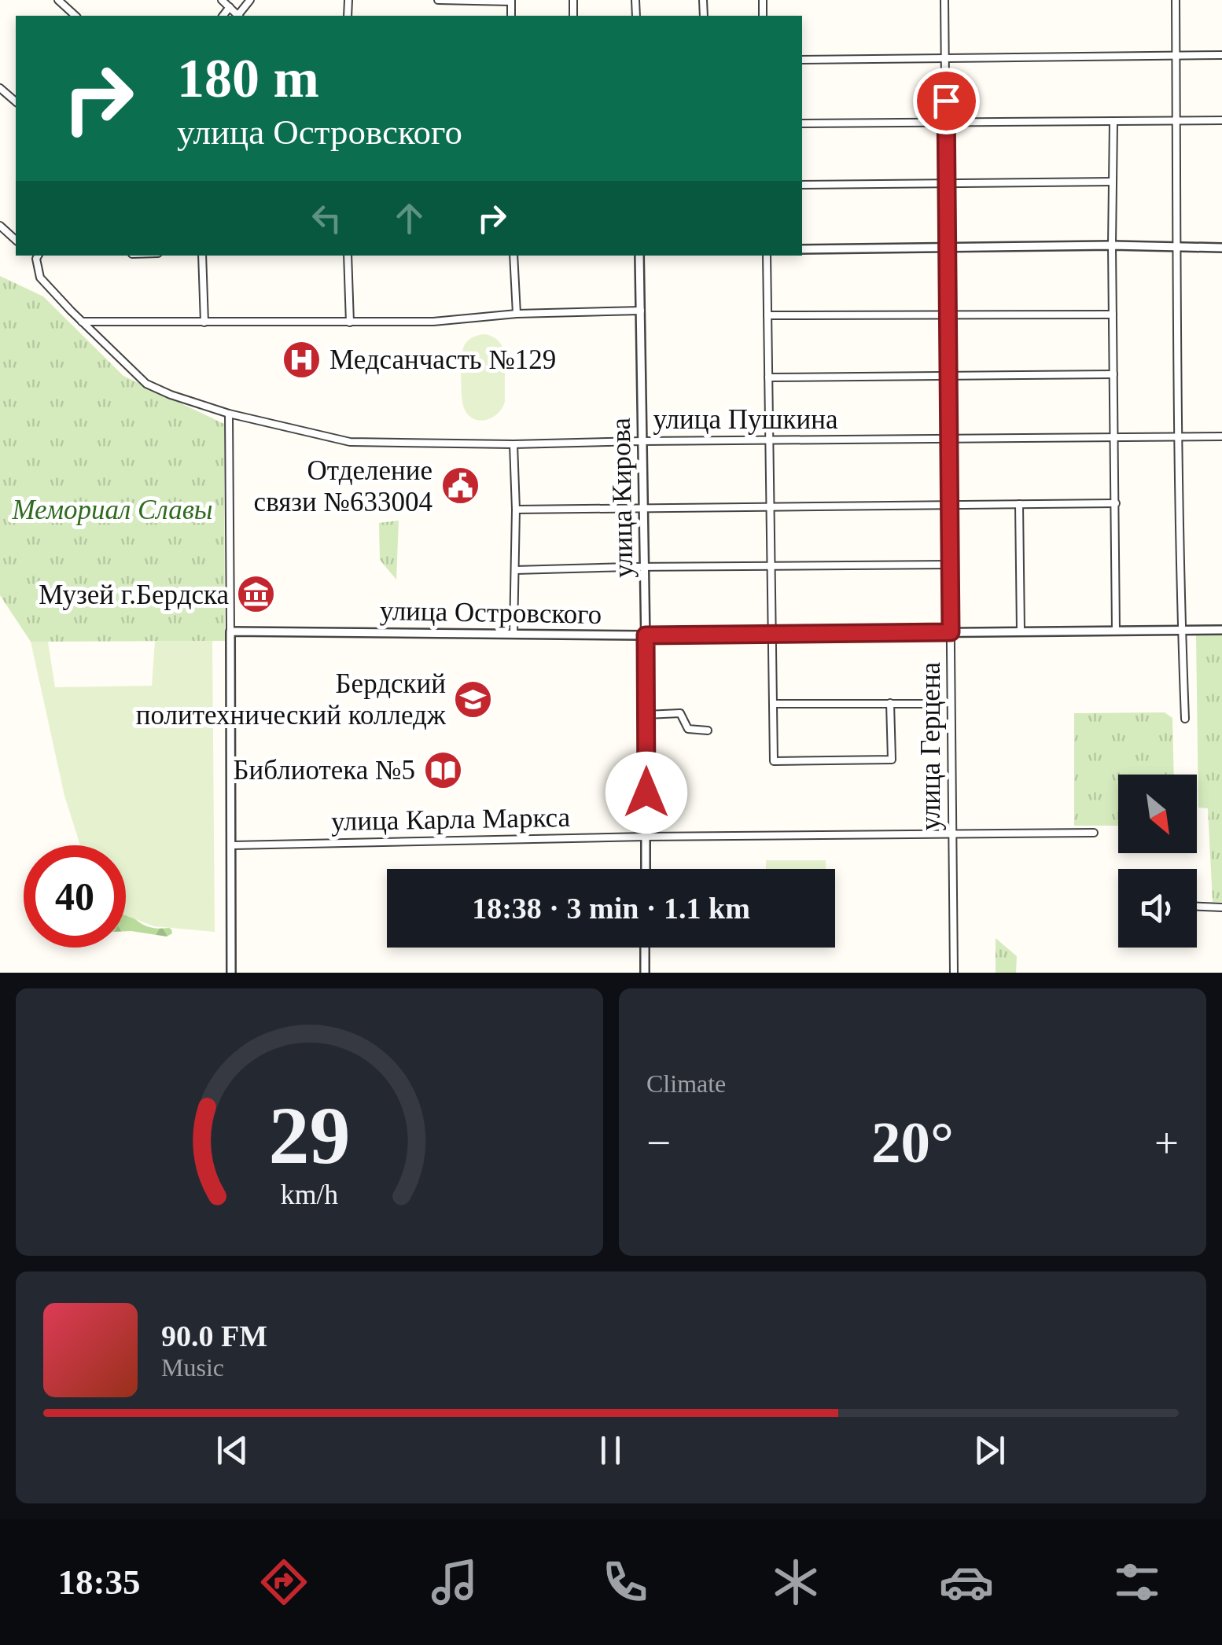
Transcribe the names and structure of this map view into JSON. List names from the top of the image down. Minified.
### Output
{"streets":{"street":["улица Пушкина","улица Кирова","улица Островского","улица Герцена","улица Карла Маркса"]},"crossings":[["улица Пушкина","улица Кирова"],["улица Пушкина","улица Герцена"],["улица Кирова","улица Островского"],["улица Кирова","улица Карла Маркса"],["улица Островского","улица Герцена"],["улица Герцена","улица Карла Маркса"]],"parks":["Мемориал Славы"],"places":{"hospital":["Медсанчасть №129"],"public building":["Отделение связи №633004"],"museum":["Музей г.Бердска"],"school or university":["Бердский политехнический колледж"],"library":["Библиотека №5"]},"north":"bottom right","page":{"turn":["180 m","улица Островского"],"limit":"40","trip":"18:38 · 3 min · 1.1 km","tile":"Climate","heat":["−","20°","+"],"song":["90.0 FM","Music"],"tabs":"18:35","gauge":["29","km/h"]}}
